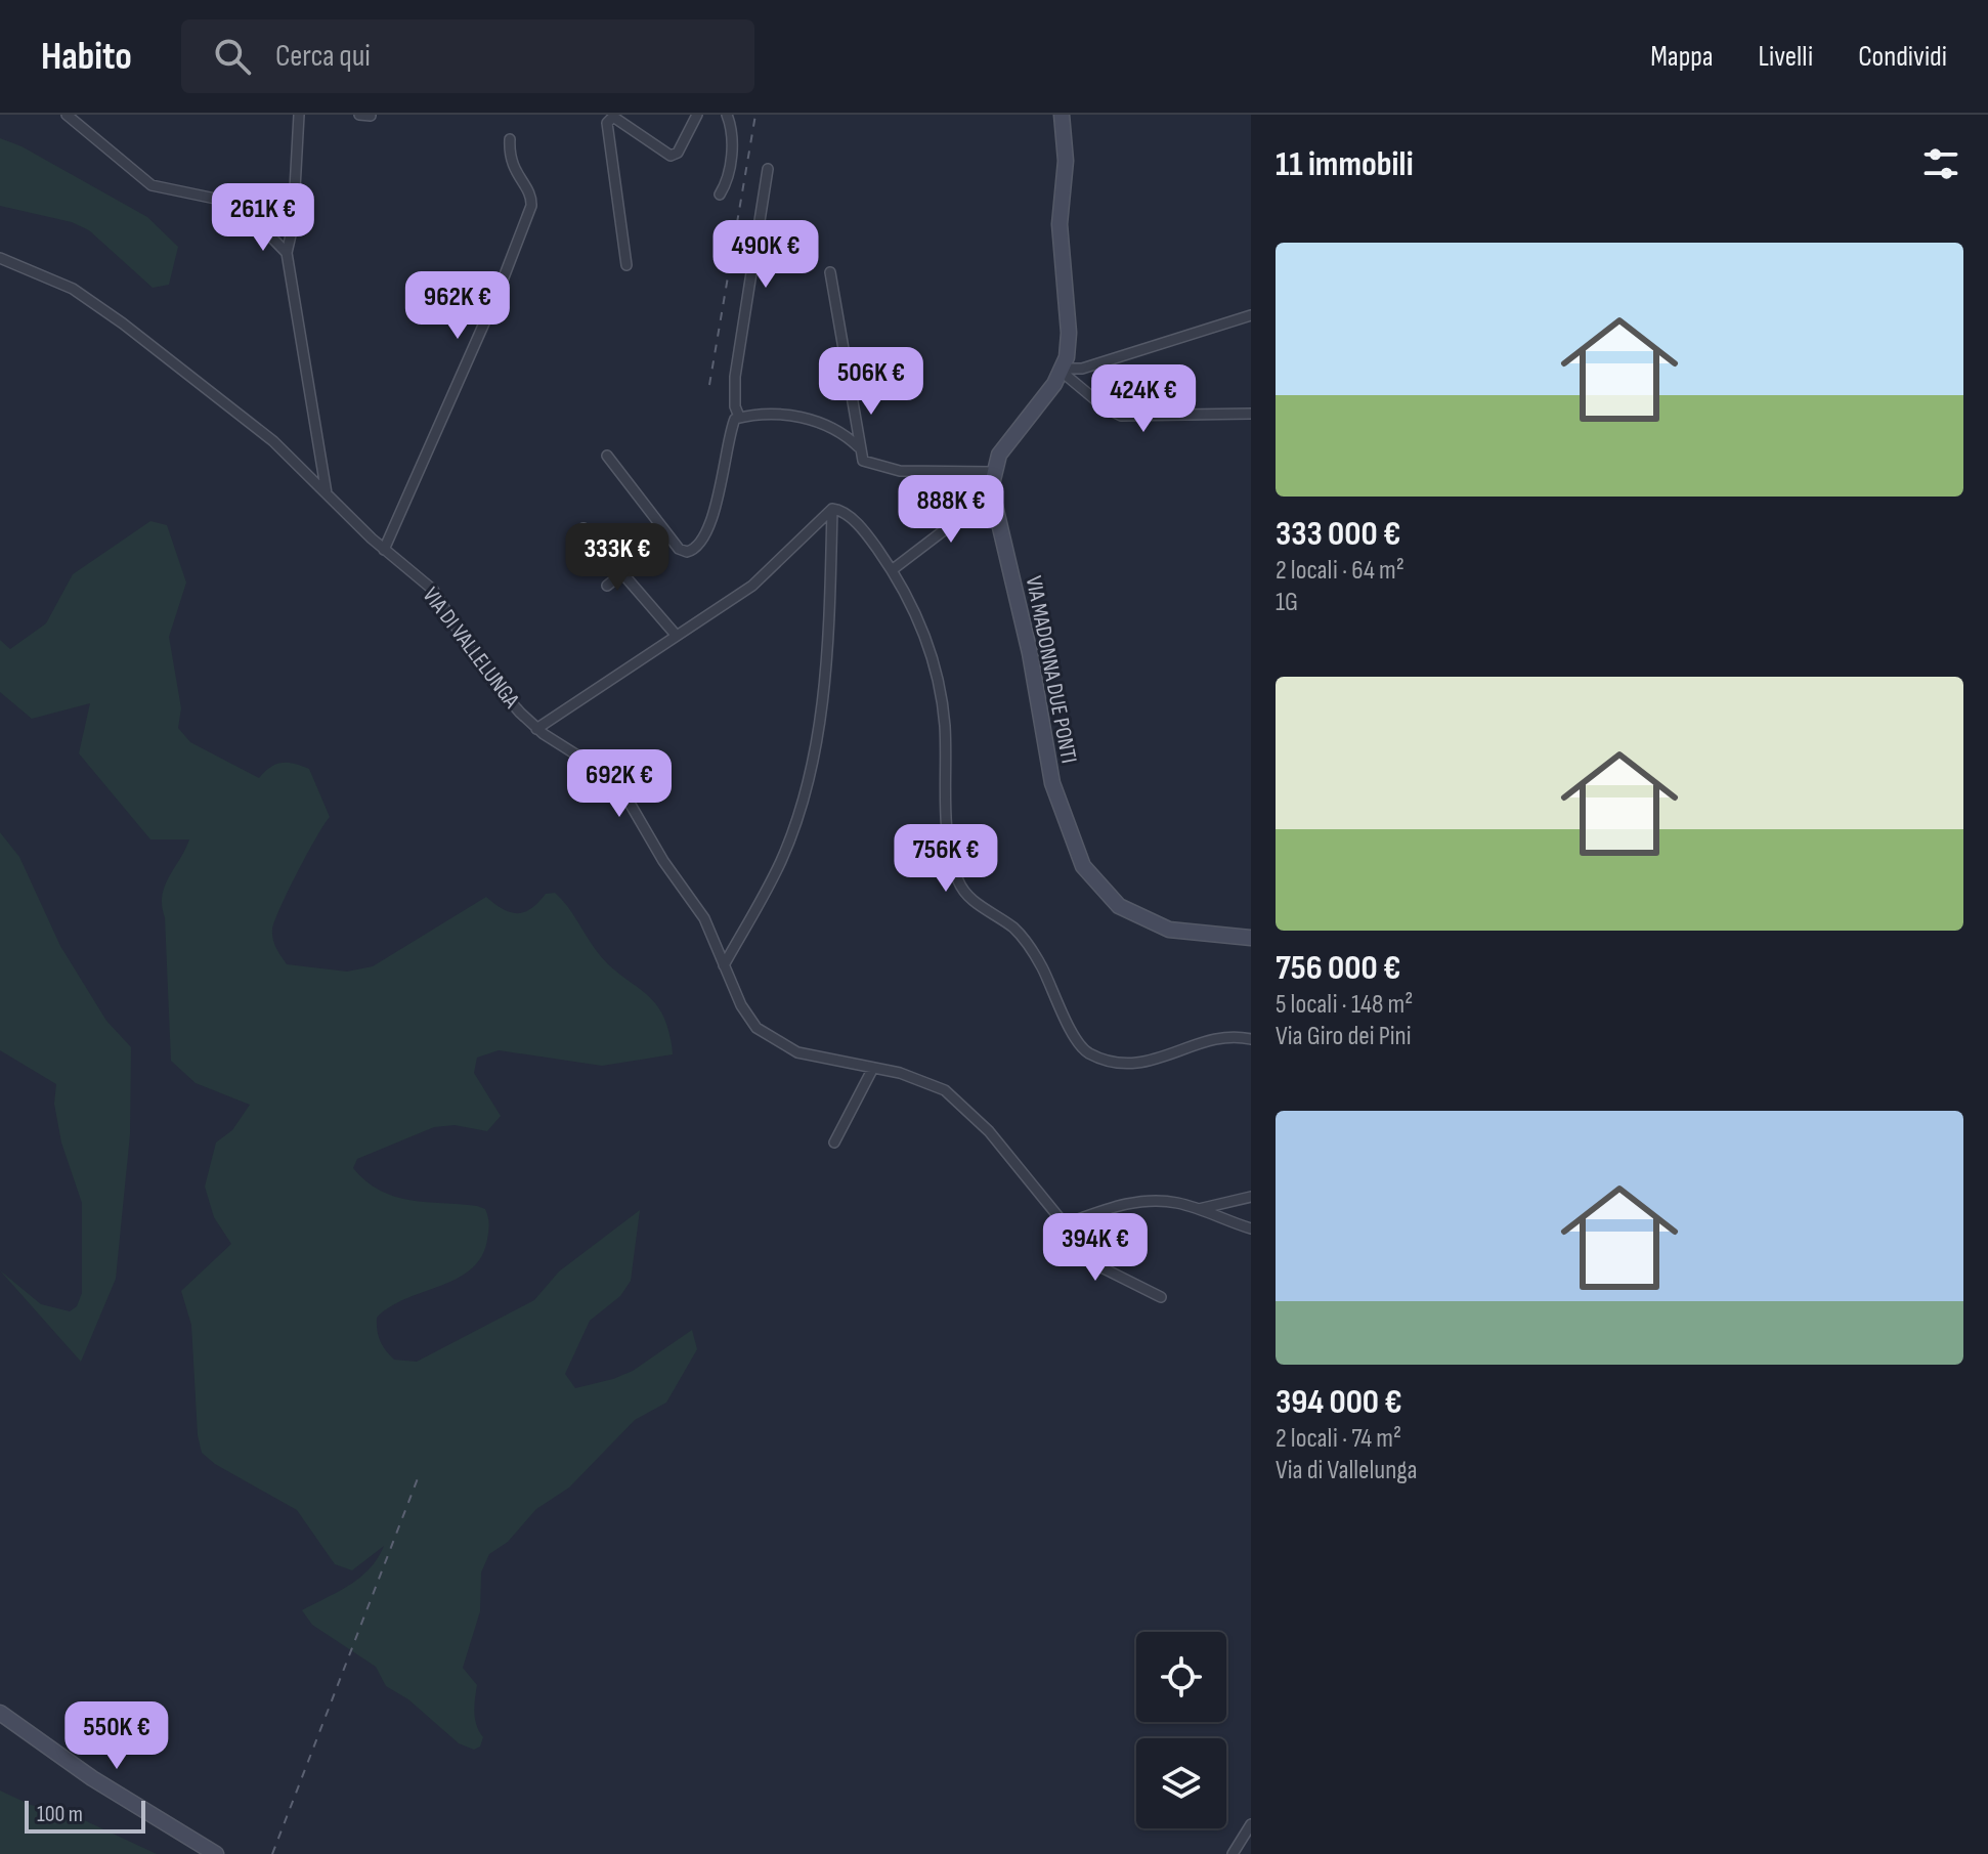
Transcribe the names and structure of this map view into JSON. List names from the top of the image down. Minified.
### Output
{"streets":{"main road":["VIA MADONNA DUE PONTI"],"street":["VIA DI VALLELUNGA"]},"scale_bar":"100 m","page":{"header":"Habito","search":"Cerca qui","nav":["Mappa","Livelli","Condividi"],"heading":"11 immobili","price":["261K €","490K €","962K €","506K €","424K €","888K €","333K €","692K €","756K €","394K €","550K €"],"list":[{"name":"333 000 €","note":"2 locali · 64 m² · 1G"},{"name":"756 000 €","note":"5 locali · 148 m² · Via Giro dei Pini"},{"name":"394 000 €","note":"2 locali · 74 m² · Via di Vallelunga"}],"scale":"100 m"}}
